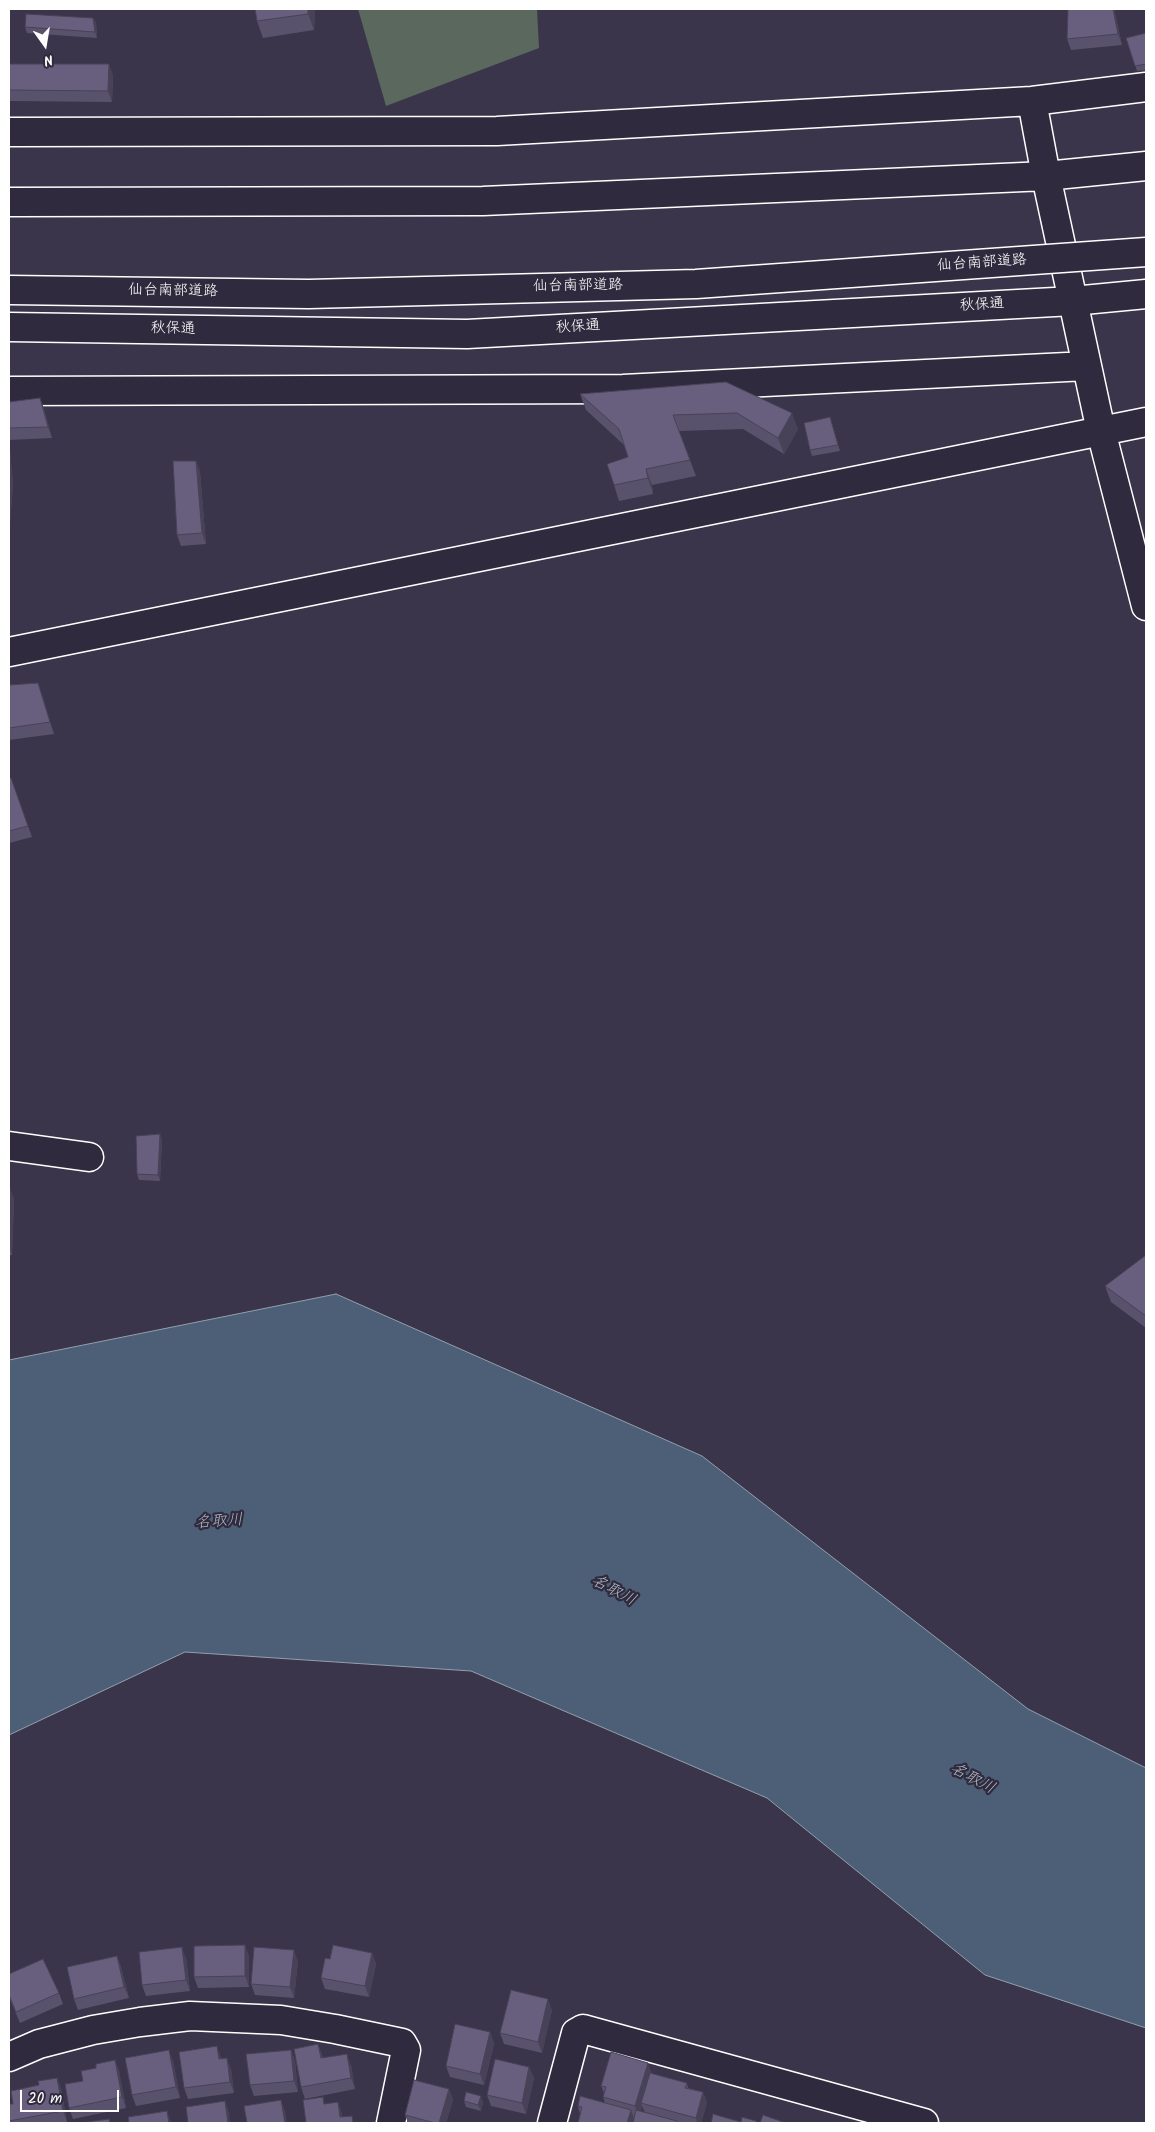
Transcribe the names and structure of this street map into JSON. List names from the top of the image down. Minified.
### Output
{"streets":{"main road":["仙台南部道路","秋保通"]},"water":["名取川"],"scale_bar":"20 m","north":"bottom"}
